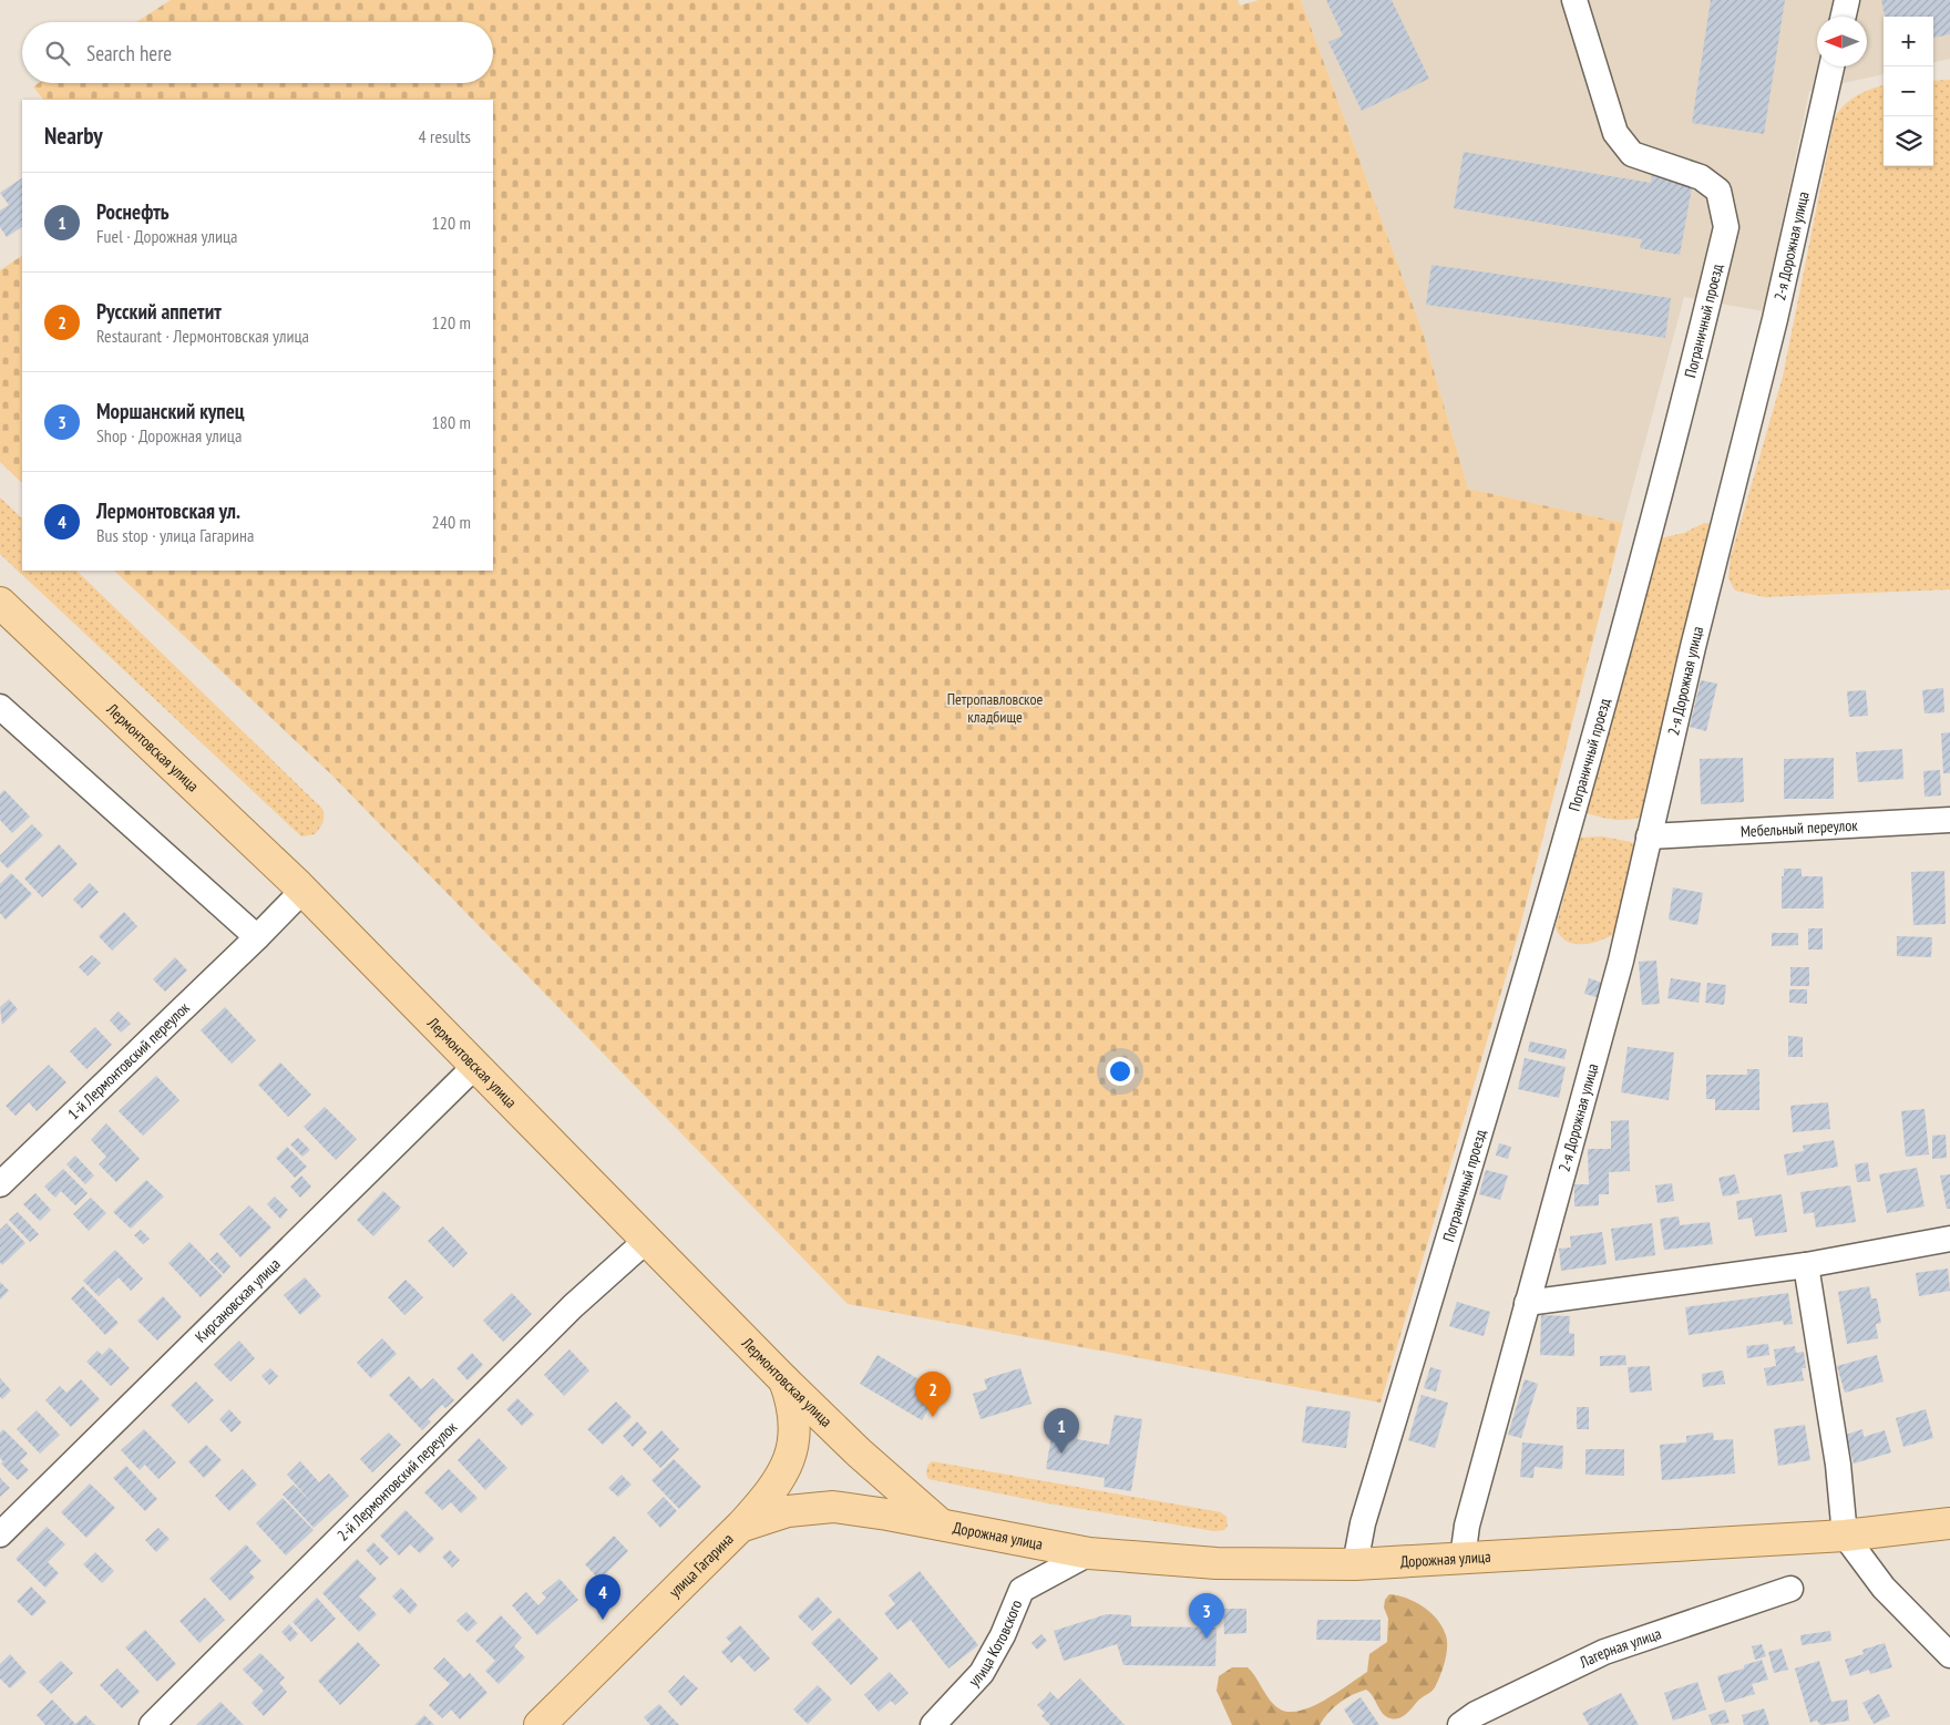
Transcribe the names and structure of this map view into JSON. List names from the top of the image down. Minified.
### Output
{"streets":{"main road":["Лермонтовская улица","Дорожная улица","улица Гагарина"],"street":["2-я Дорожная улица","Пограничный проезд","Мебельный переулок","1-й Лермонтовский переулок","Кирсановская улица","2-й Лермонтовский переулок","улица Котовского","Лагерная улица"]},"crossings":[["2-я Дорожная улица","Мебельный переулок"],["2-я Дорожная улица","Дорожная улица"],["Пограничный проезд","Дорожная улица"],["Лермонтовская улица","1-й Лермонтовский переулок"],["Лермонтовская улица","Кирсановская улица"],["Лермонтовская улица","2-й Лермонтовский переулок"],["Лермонтовская улица","Дорожная улица"],["Лермонтовская улица","улица Гагарина"],["Дорожная улица","улица Гагарина"],["Дорожная улица","улица Котовского"]],"parks":["Петропавловское кладбище"],"north":"left","page":{"map_buttons":["+","−"],"search":"Search here","heading":["Nearby","4 results"],"list":[{"mark":"1","name":"Роснефть","note":"Fuel · Дорожная улица","value":"120 m"},{"mark":"2","name":"Русский аппетит","note":"Restaurant · Лермонтовская улица","value":"120 m"},{"mark":"3","name":"Моршанский купец","note":"Shop · Дорожная улица","value":"180 m"},{"mark":"4","name":"Лермонтовская ул.","note":"Bus stop · улица Гагарина","value":"240 m"}],"pins":["2","1","4","3"]}}
